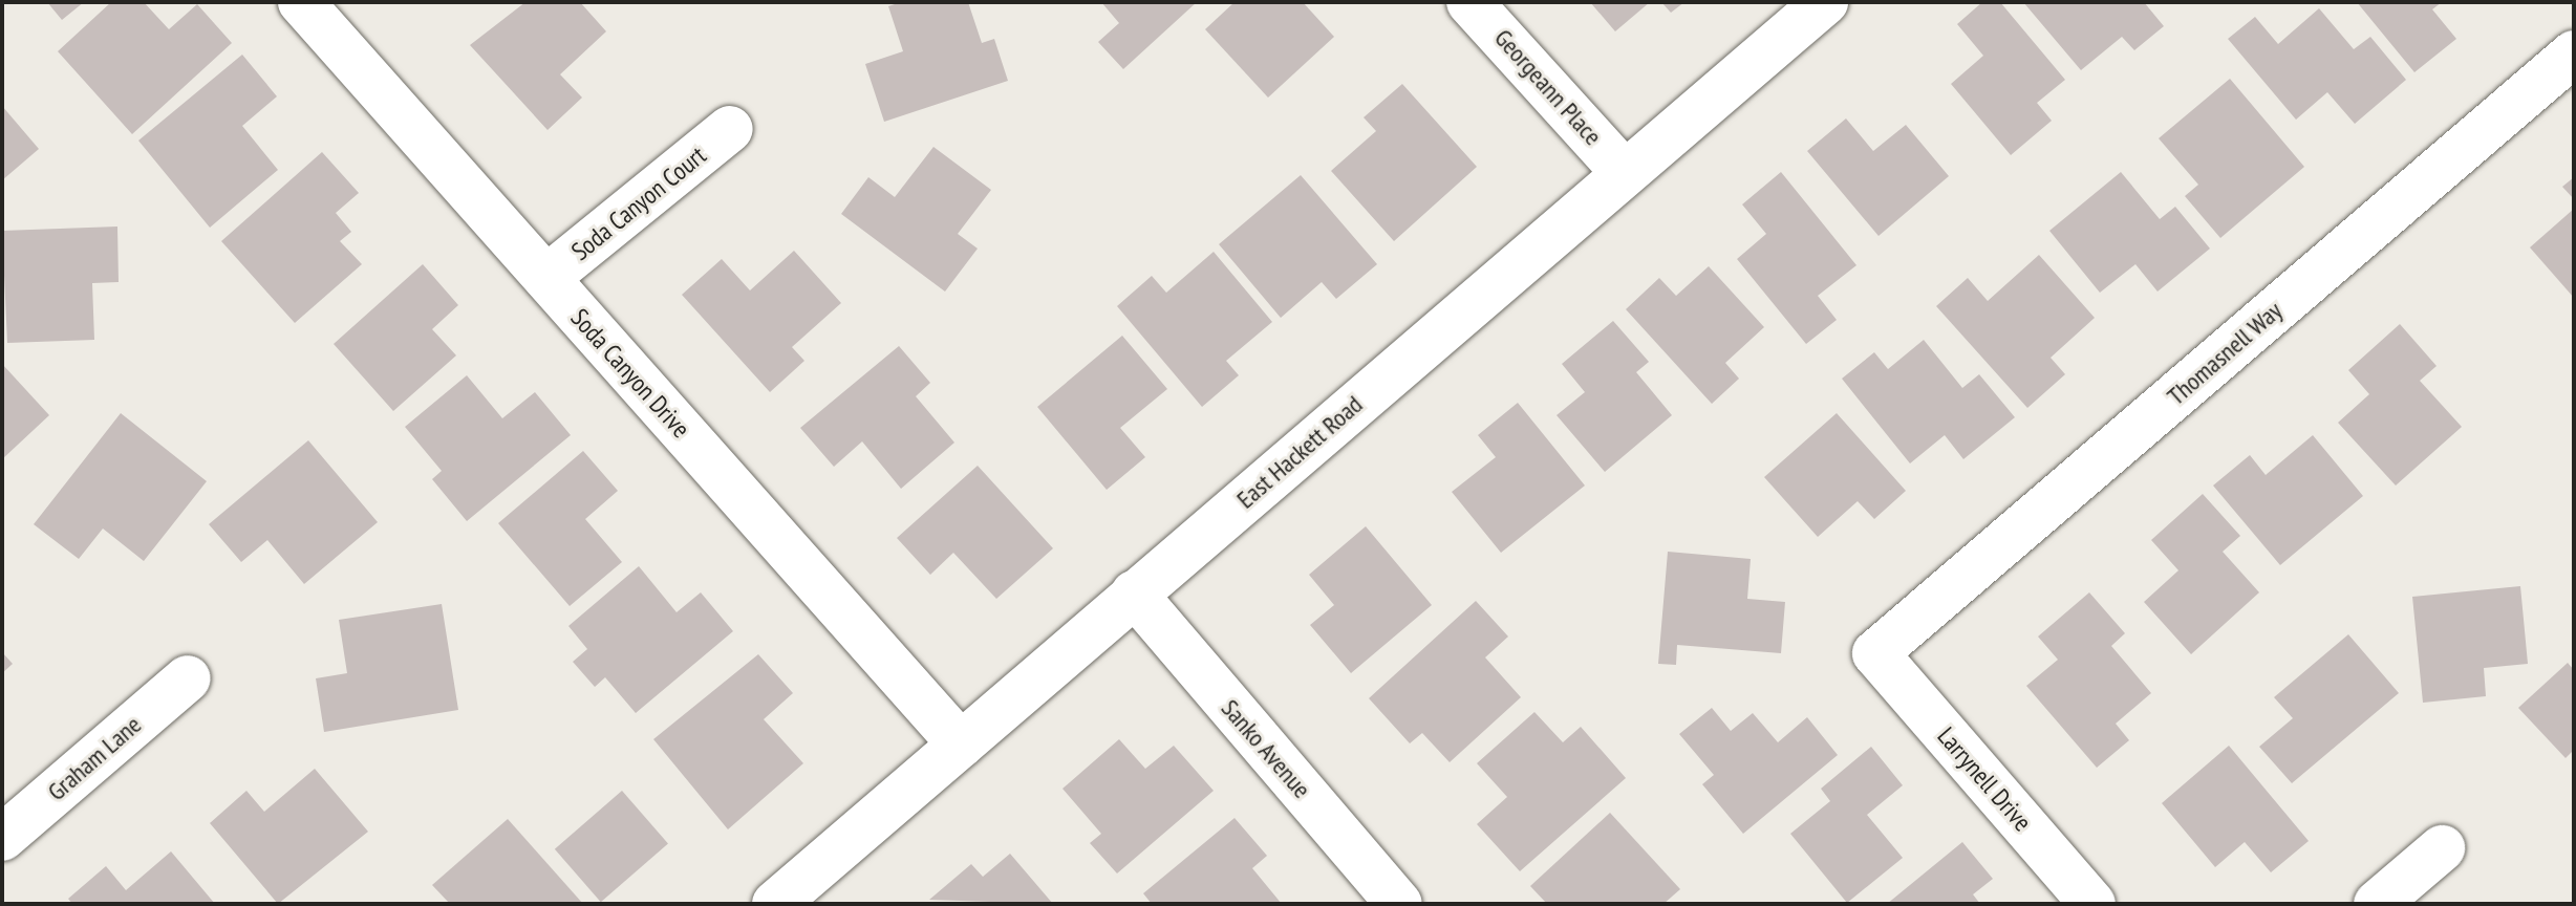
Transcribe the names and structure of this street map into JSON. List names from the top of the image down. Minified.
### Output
{"streets":{"street":["Georgeann Place","Soda Canyon Court","Thomasnell Way","Soda Canyon Drive","East Hackett Road","Sanko Avenue","Graham Lane","Larrynell Drive"]},"crossings":[["Georgeann Place","East Hackett Road"],["Soda Canyon Court","Soda Canyon Drive"],["Thomasnell Way","Larrynell Drive"],["Soda Canyon Drive","East Hackett Road"],["East Hackett Road","Sanko Avenue"]]}
